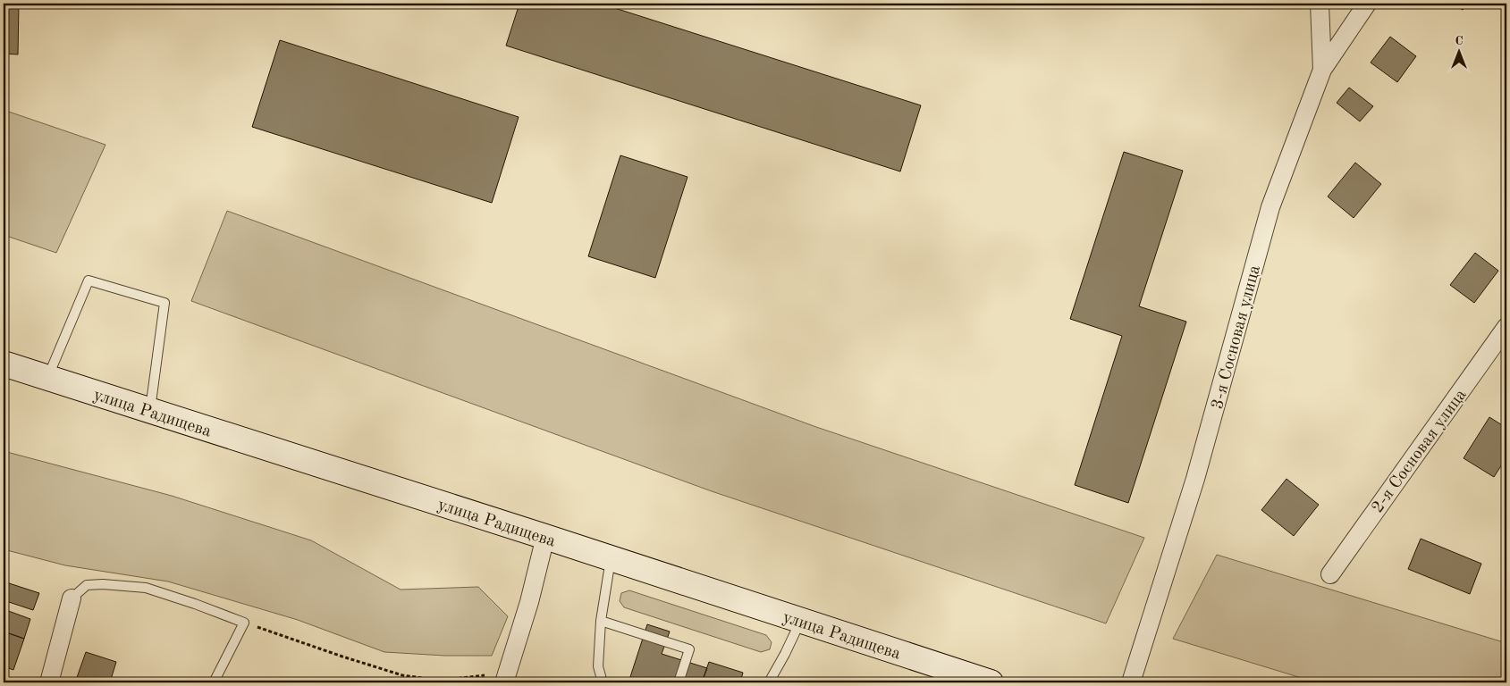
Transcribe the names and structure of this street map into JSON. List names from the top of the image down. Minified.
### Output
{"streets":{"main road":["улица Радищева"],"street":["3-я Сосновая улица","2-я Сосновая улица"]},"north":"top"}
